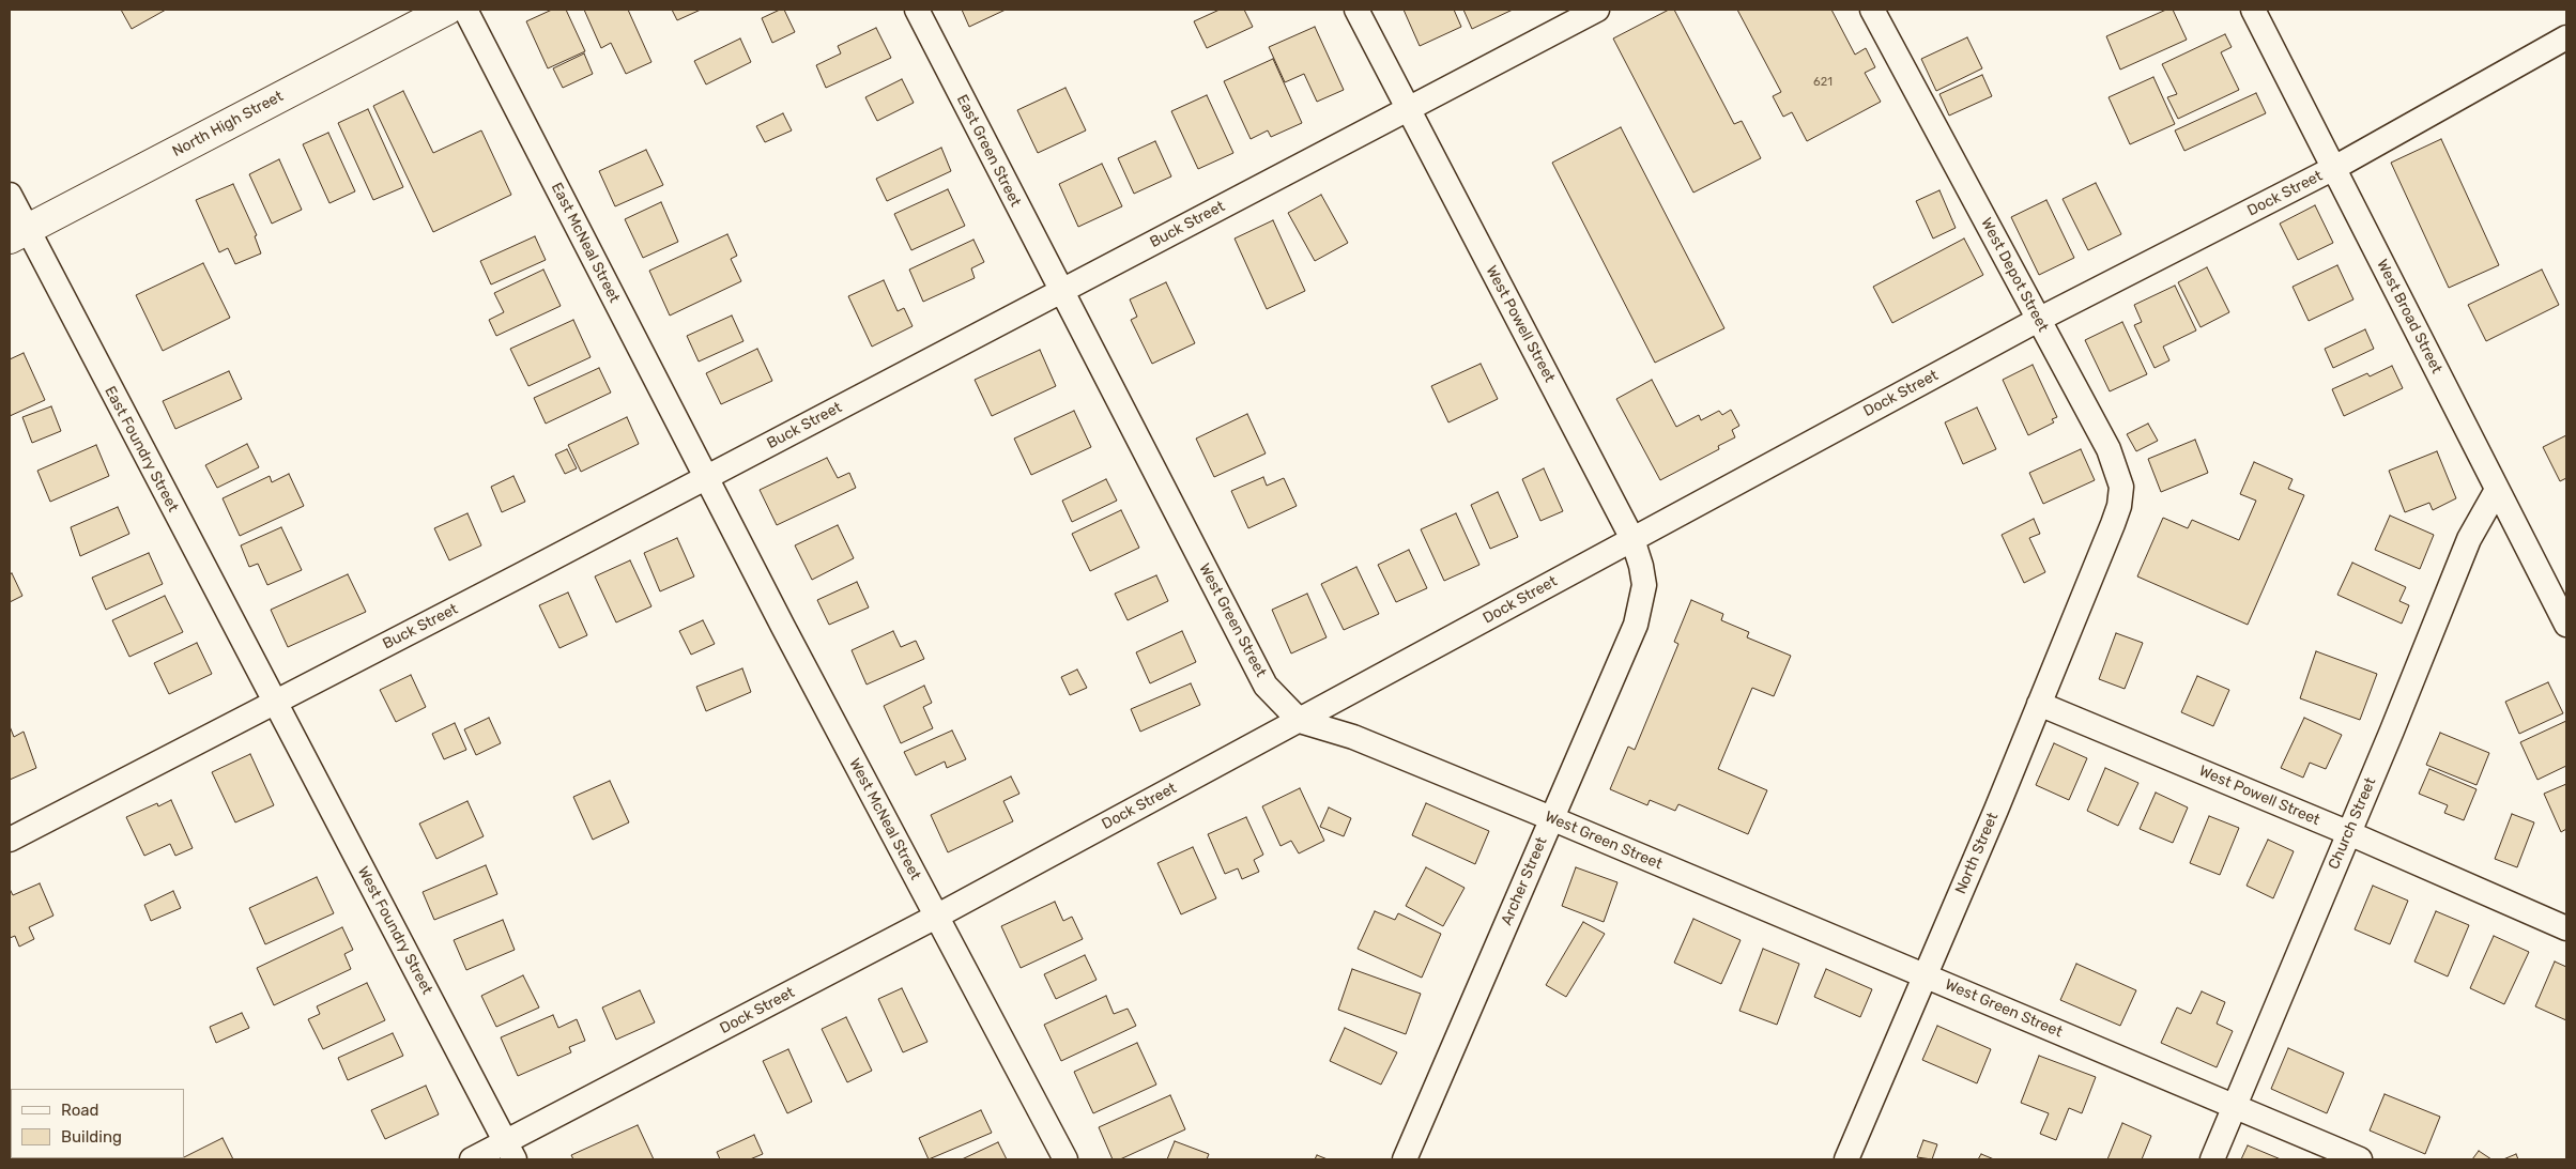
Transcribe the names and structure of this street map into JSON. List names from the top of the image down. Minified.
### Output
{"streets":{"street":["North High Street","East Green Street","Dock Street","Buck Street","East McNeal Street","West Depot Street","West Broad Street","West Powell Street","East Foundry Street","West Green Street","West McNeal Street","Church Street","North Street","Archer Street","West Foundry Street"]},"crossings":[["North High Street","East Foundry Street"],["East Green Street","Buck Street"],["East Green Street","West Green Street"],["Dock Street","West Depot Street"],["Dock Street","West Broad Street"],["Dock Street","West Powell Street"],["Dock Street","West Green Street"],["Dock Street","West McNeal Street"],["Dock Street","Archer Street"],["Dock Street","West Foundry Street"],["Buck Street","East McNeal Street"],["Buck Street","West Powell Street"],["Buck Street","East Foundry Street"],["Buck Street","West Green Street"],["Buck Street","West McNeal Street"],["Buck Street","West Foundry Street"],["East McNeal Street","West McNeal Street"],["West Depot Street","North Street"],["West Broad Street","Church Street"],["West Powell Street","Church Street"],["West Powell Street","North Street"],["West Powell Street","Archer Street"],["East Foundry Street","West Foundry Street"],["West Green Street","Church Street"],["West Green Street","North Street"],["West Green Street","Archer Street"]],"house_numbers":["621"],"legend":["Road","Building"]}
